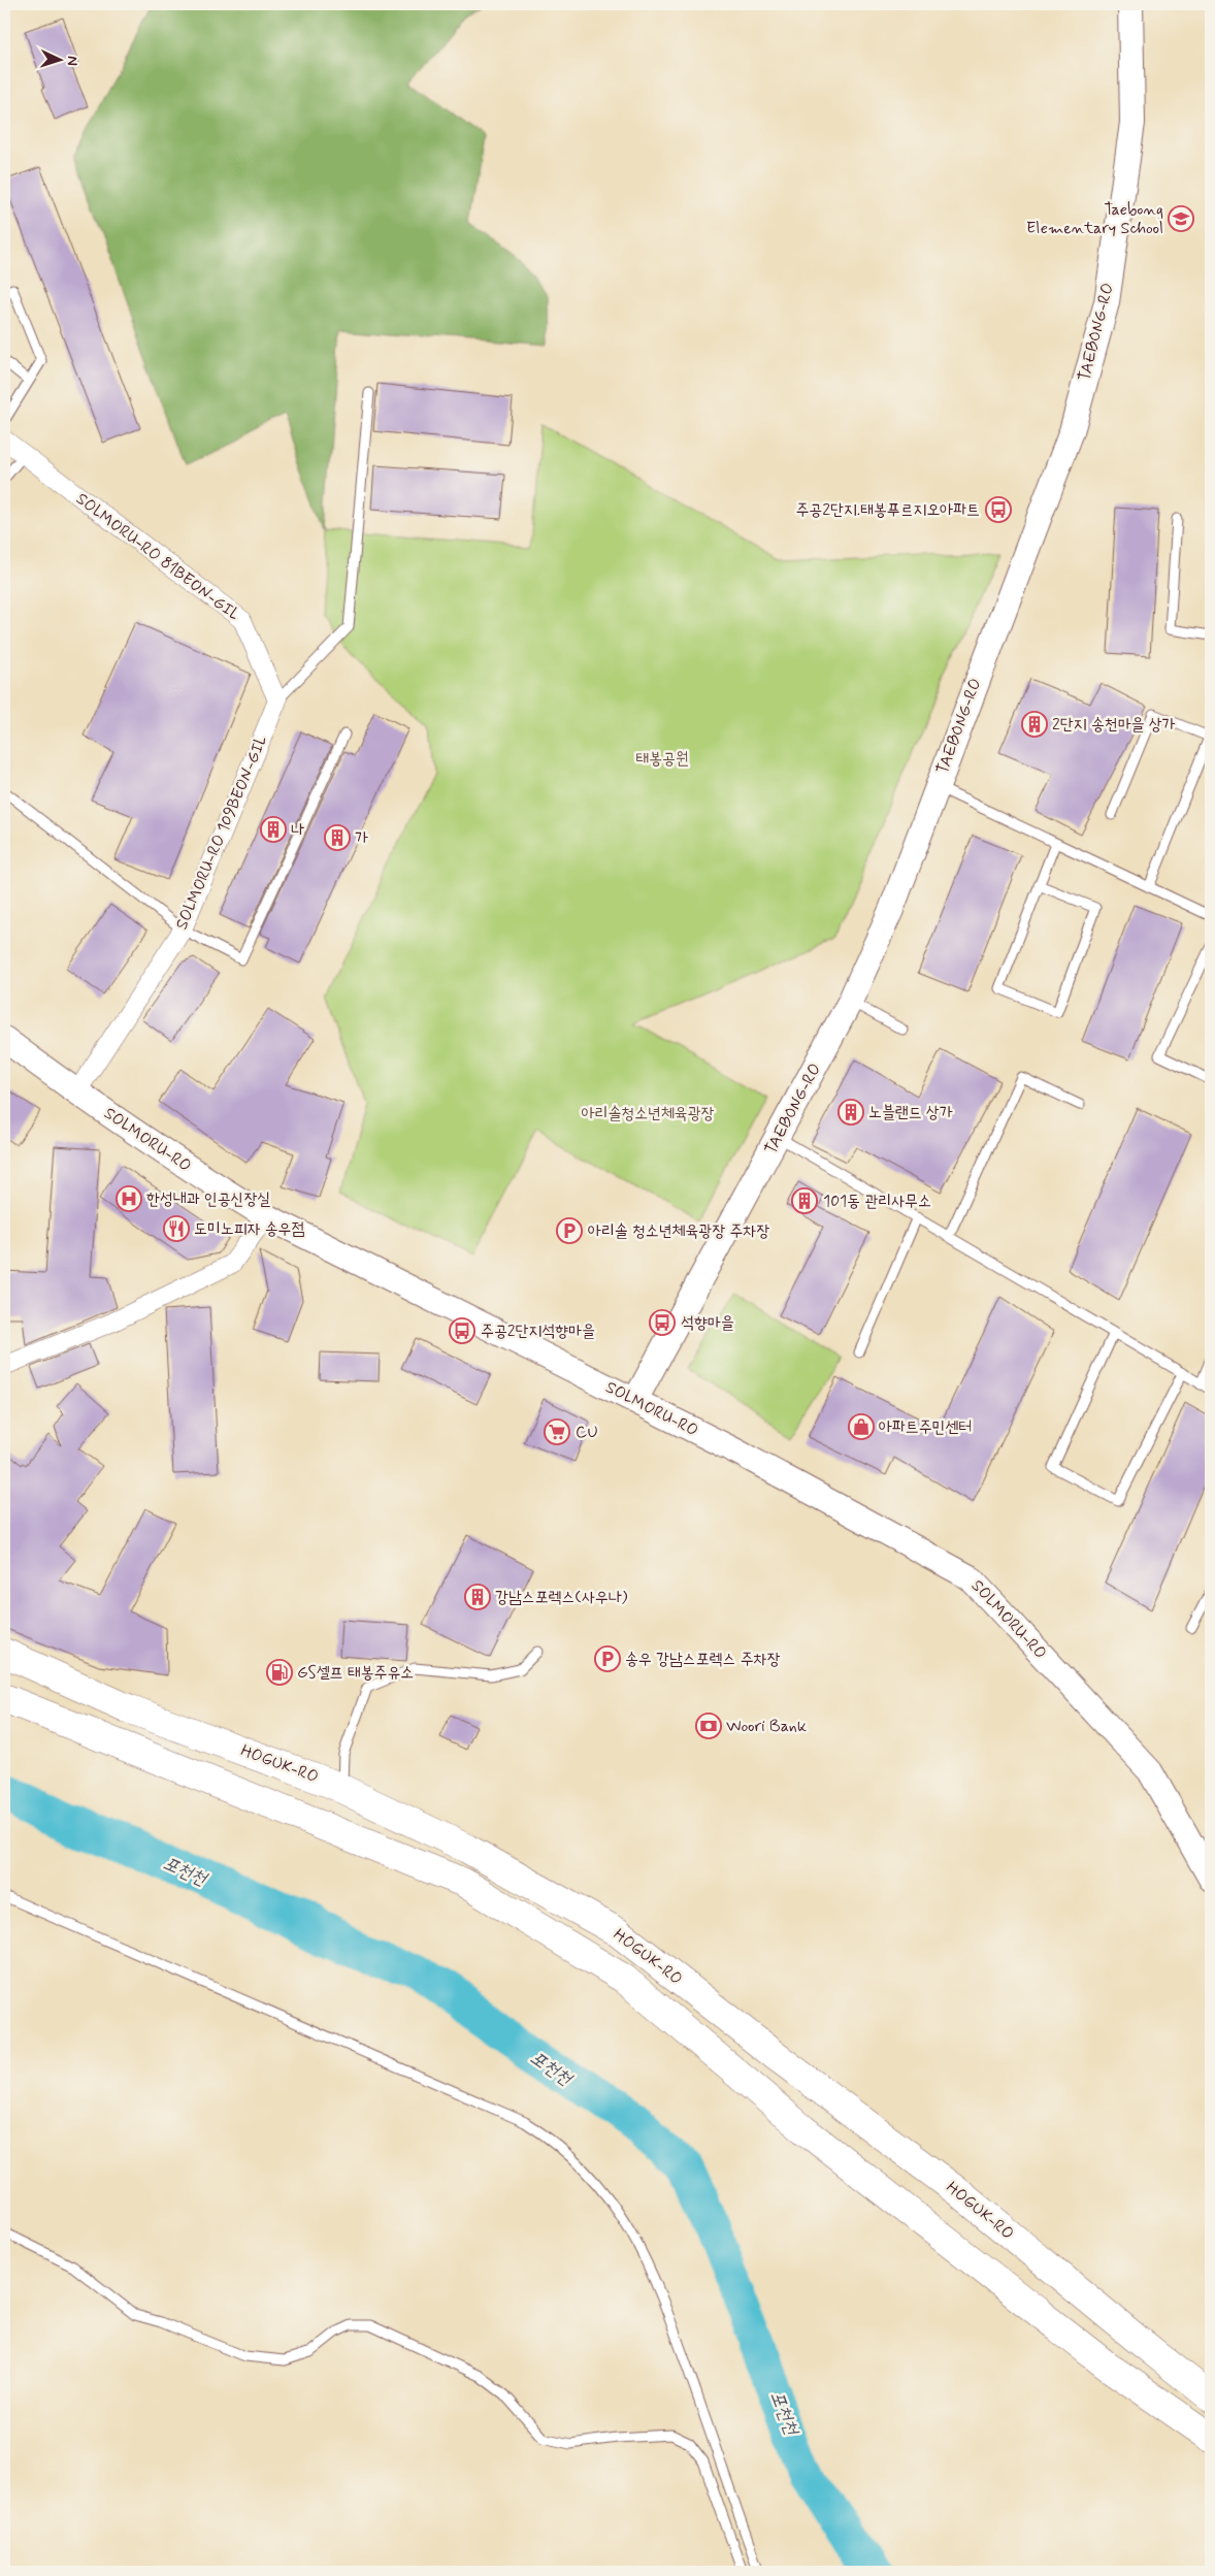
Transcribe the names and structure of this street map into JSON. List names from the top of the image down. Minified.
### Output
{"streets":{"main road":["TAEBONG-RO","SOLMORU-RO","HOGUK-RO"],"street":["SOLMORU-RO 81BEON-GIL","SOLMORU-RO 109BEON-GIL"]},"crossings":[["TAEBONG-RO","SOLMORU-RO"],["SOLMORU-RO 81BEON-GIL","SOLMORU-RO 109BEON-GIL"],["SOLMORU-RO 109BEON-GIL","SOLMORU-RO"]],"water":["포천천"],"parks":["태봉공원","아리솔청소년체육광장"],"places":{"school or university":["Taebong Elementary School"],"bus stop":["주공2단지.태봉푸르지오아파트","석향마을","주공2단지석향마을"],"building":["2단지 송천마을 상가","나","가","노블랜드 상가","101동 관리사무소","강남스포렉스(사우나)"],"hospital":["한성내과 인공신장실"],"restaurant":["도미노피자 송우점"],"parking":["아리솔 청소년체육광장 주차장","송우 강남스포렉스 주차장"],"shop":["아파트주민센터"],"supermarket":["CU"],"fuel station":["GS셀프 태봉주유소"],"bank":["Woori Bank"]},"north":"right"}
